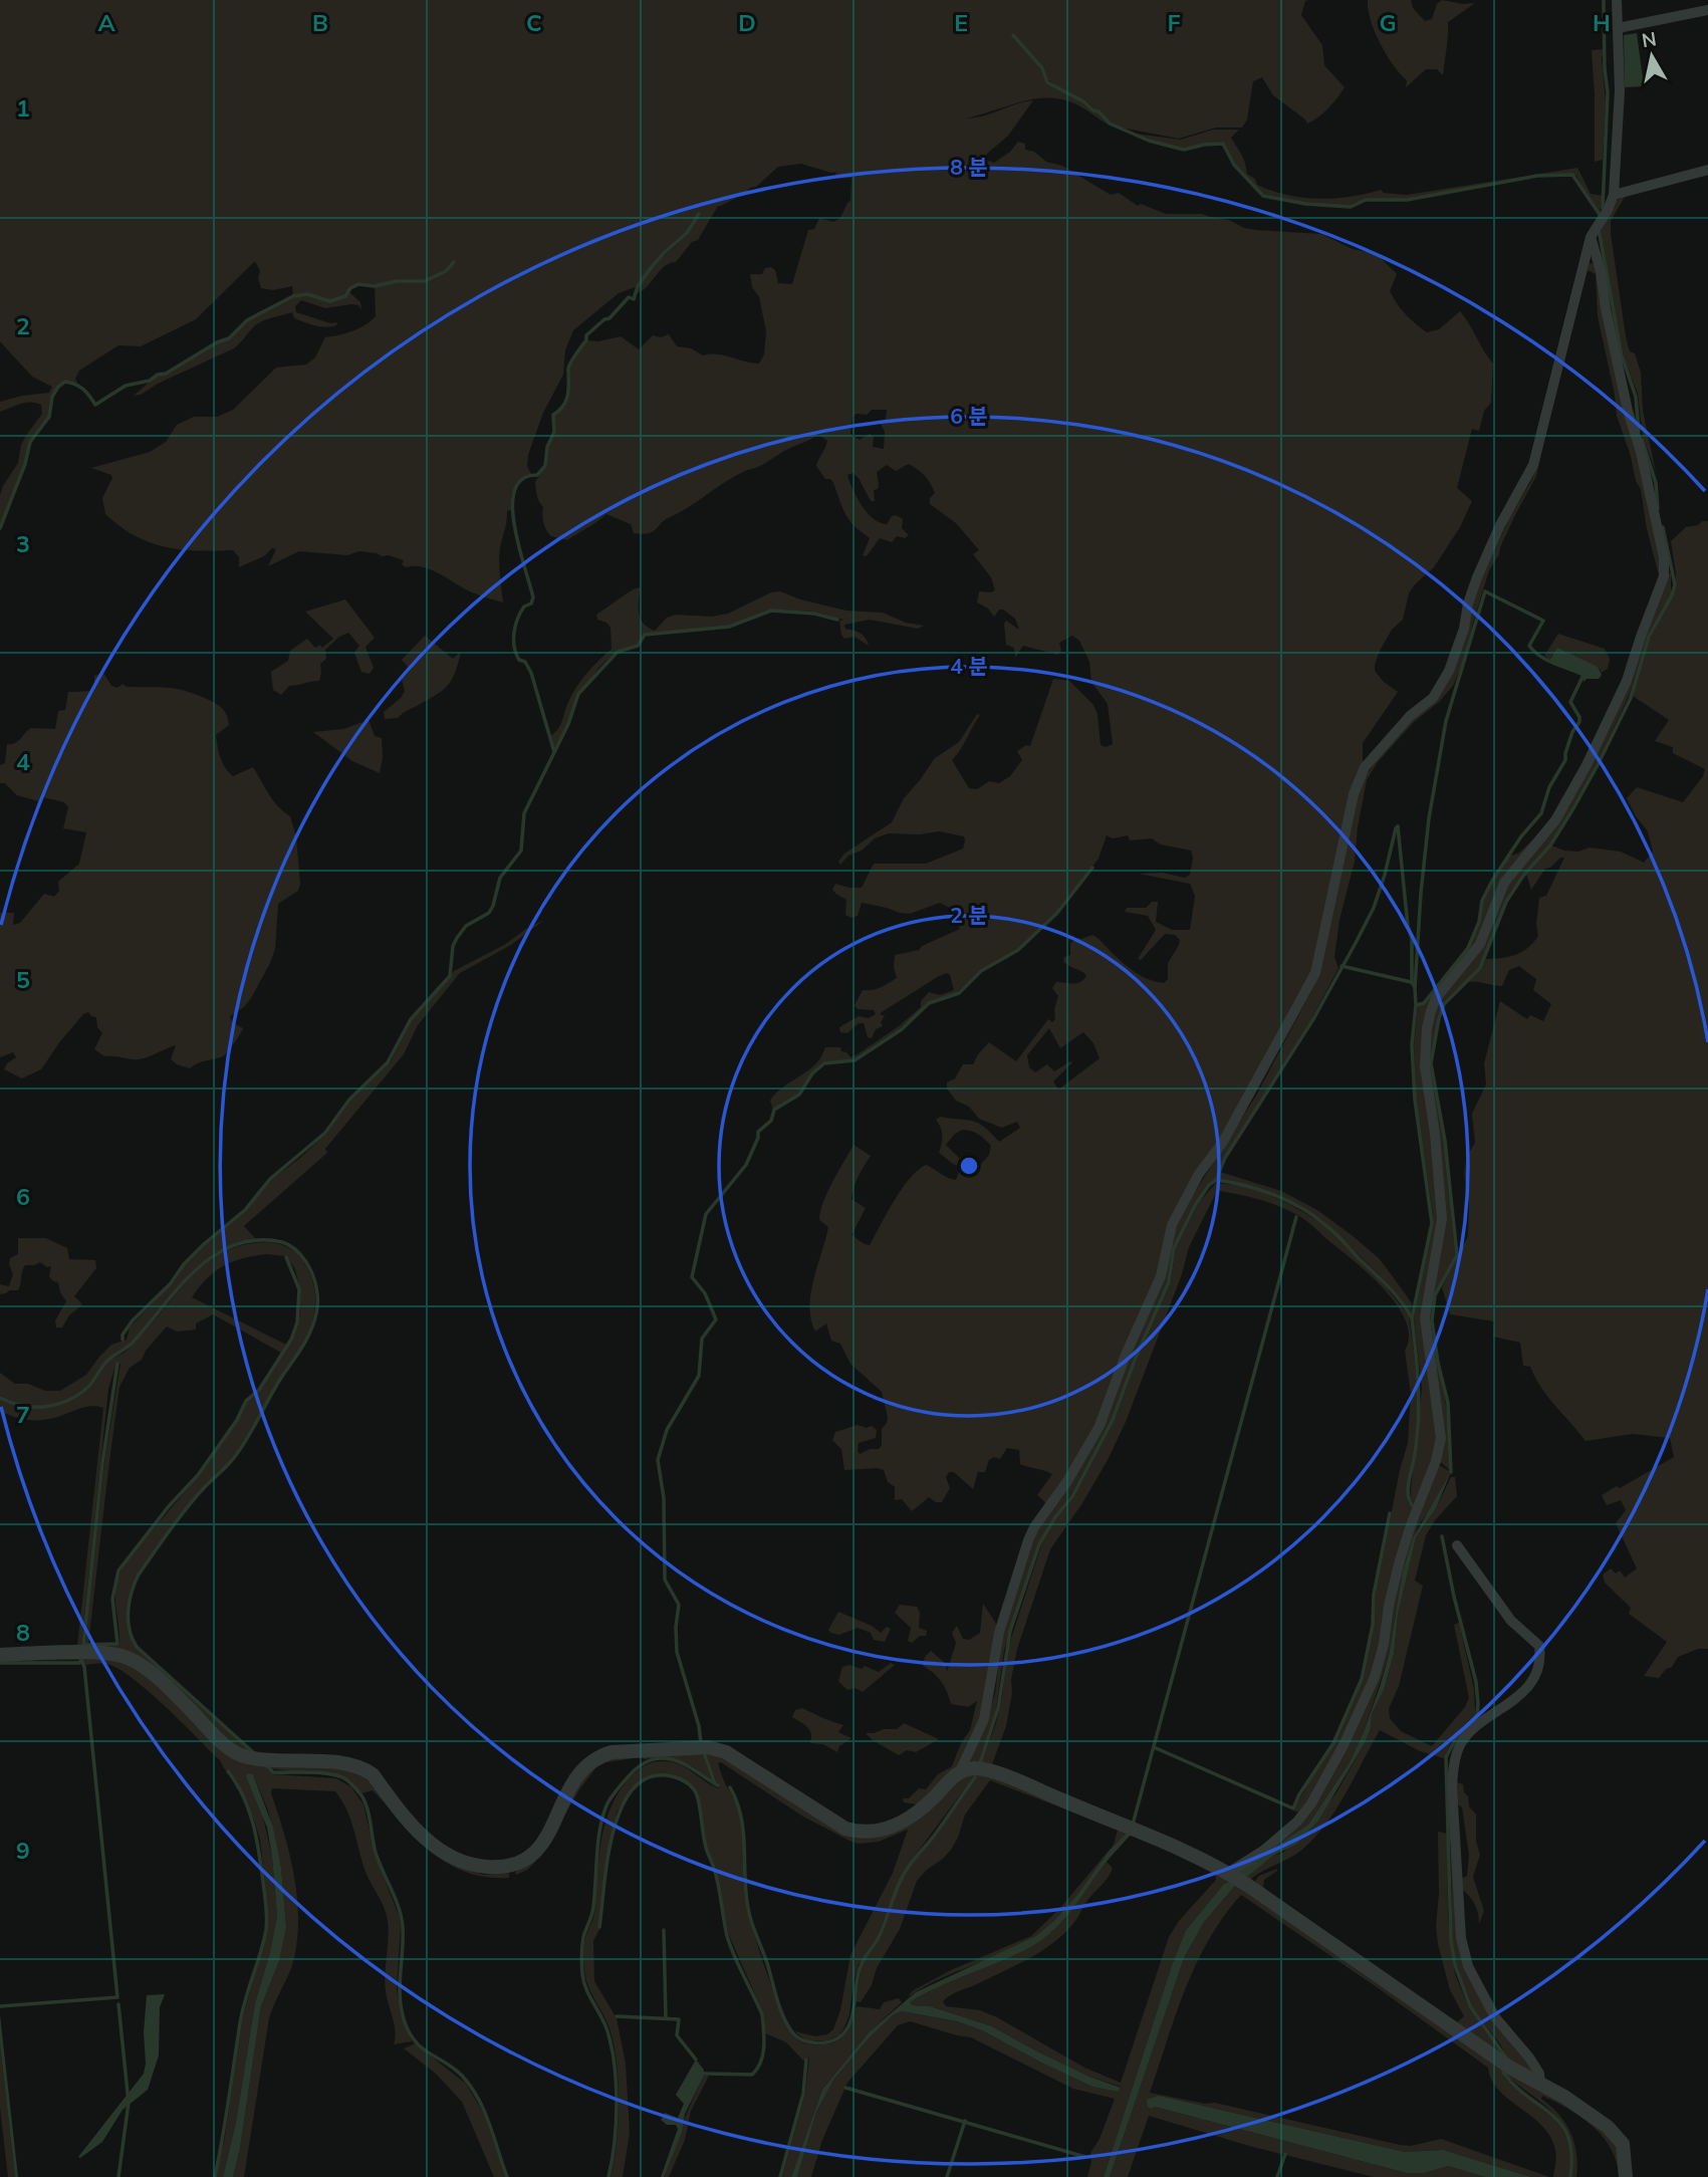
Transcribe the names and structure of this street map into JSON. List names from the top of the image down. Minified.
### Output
{"north":"top","grid":{"columns":["A","B","C","D","E","F","G","H"],"rows":["1","2","3","4","5","6","7","8","9"]},"rings":["8 분","6 분","4 분","2 분"]}
